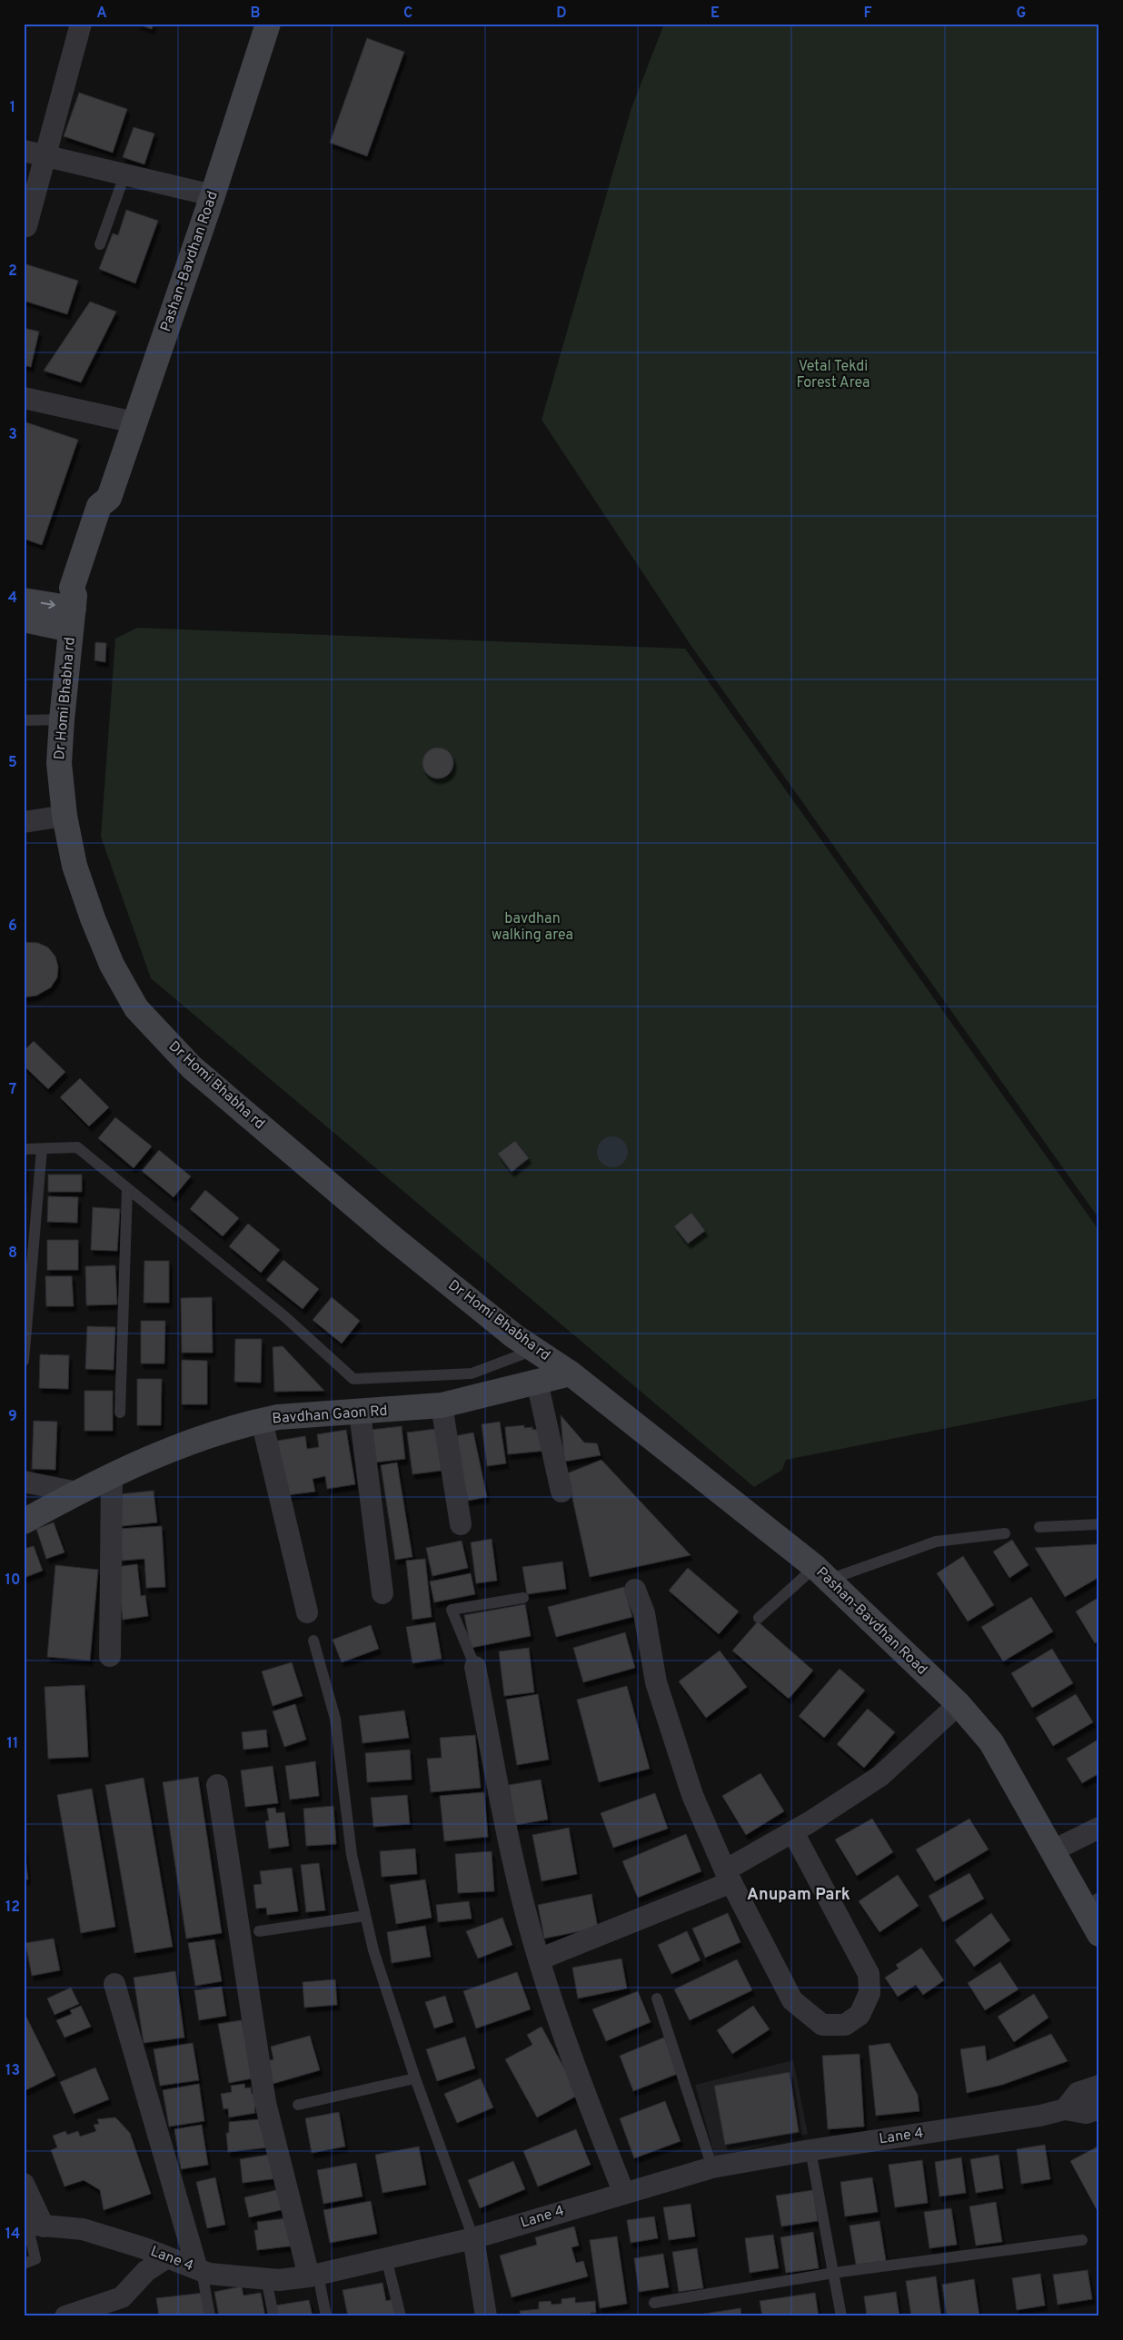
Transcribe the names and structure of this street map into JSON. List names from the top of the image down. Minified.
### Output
{"streets":{"main road":["Pashan-Bavdhan Road","Dr Homi Bhabha rd","Bavdhan Gaon Rd"],"street":["Lane 4"]},"crossings":[["Pashan-Bavdhan Road","Dr Homi Bhabha rd"],["Pashan-Bavdhan Road","Bavdhan Gaon Rd"],["Dr Homi Bhabha rd","Bavdhan Gaon Rd"]],"districts":["Anupam Park"],"parks":["Vetal Tekdi Forest Area","bavdhan walking area"],"grid":{"columns":["A","B","C","D","E","F","G"],"rows":["1","2","3","4","5","6","7","8","9","10","11","12","13","14"]}}
